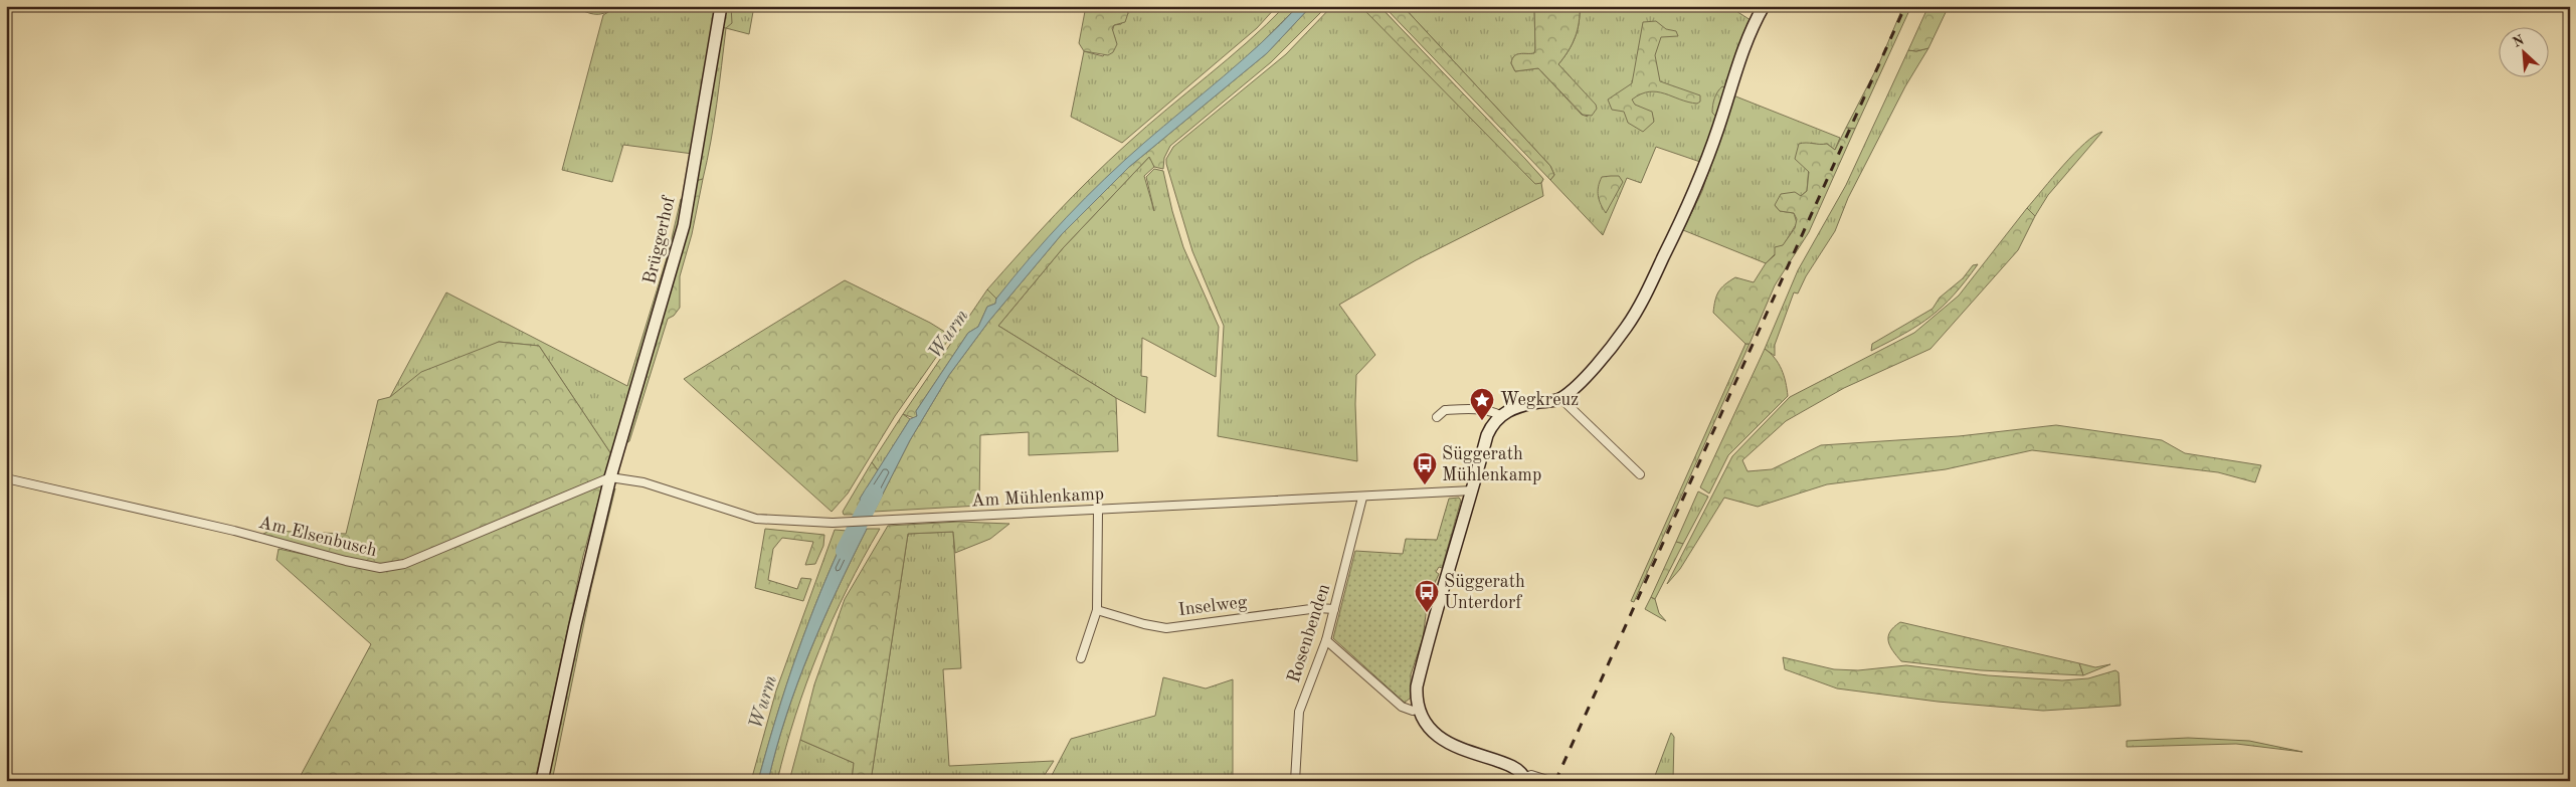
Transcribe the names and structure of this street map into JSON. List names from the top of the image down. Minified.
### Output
{"streets":{"main road":["Brüggerhof"],"street":["Am Mühlenkamp","Am Elsenbusch","Inselweg","Rosenbenden"]},"crossings":[["Brüggerhof","Am Mühlenkamp"],["Brüggerhof","Am Elsenbusch"],["Am Mühlenkamp","Am Elsenbusch"],["Am Mühlenkamp","Rosenbenden"],["Inselweg","Rosenbenden"]],"water":["Wurm"],"places":{"place":["Wegkreuz"],"bus stop":["Süggerath Mühlenkamp","Süggerath Unterdorf"]},"north":"top left"}
